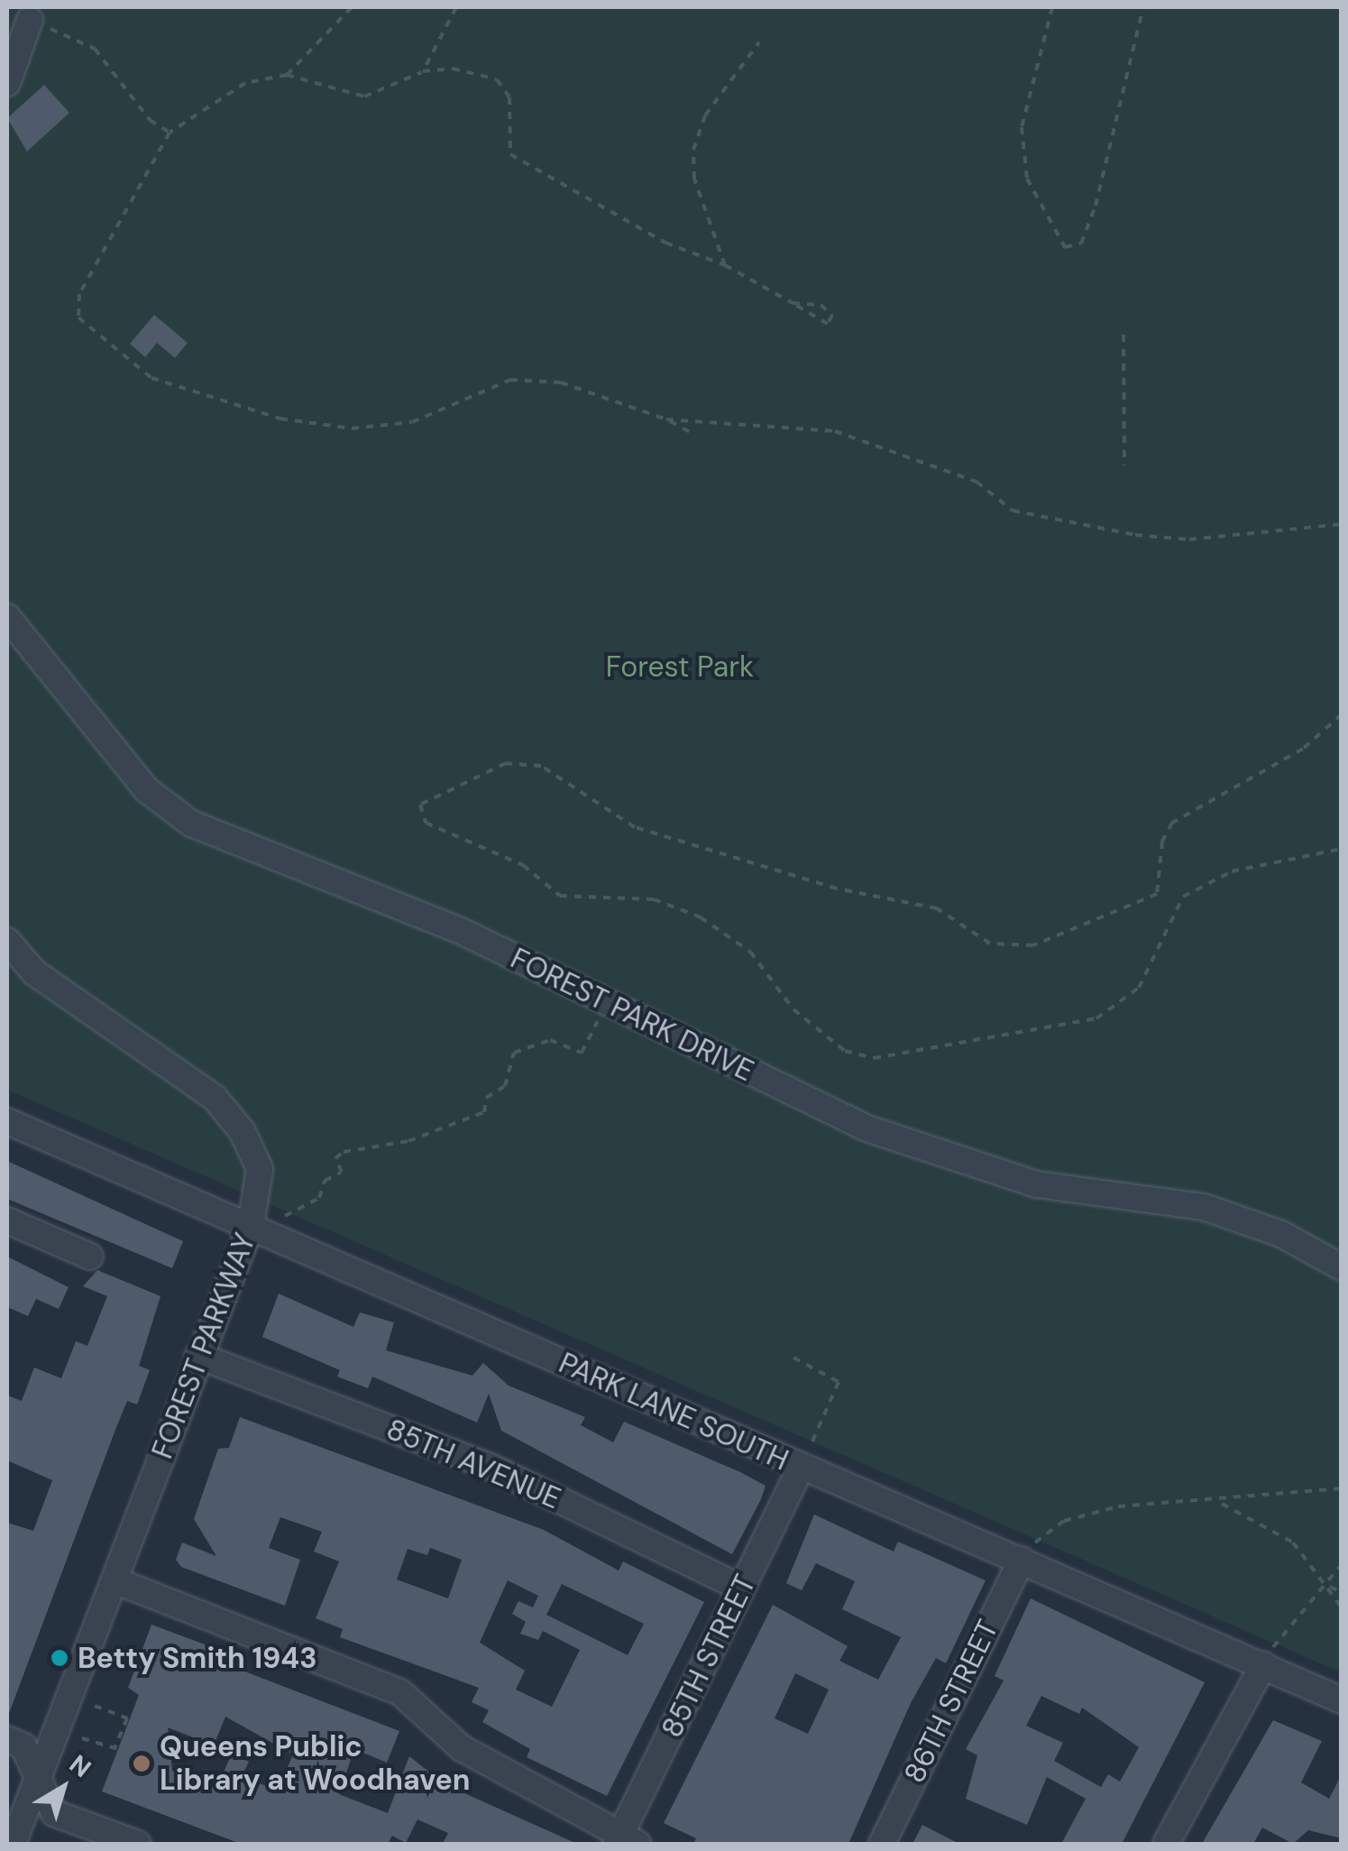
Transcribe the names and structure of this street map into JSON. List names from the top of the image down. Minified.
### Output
{"streets":{"street":["FOREST PARK DRIVE","FOREST PARKWAY","PARK LANE SOUTH","85TH AVENUE","85TH STREET","86TH STREET"]},"crossings":[["FOREST PARKWAY","PARK LANE SOUTH"],["FOREST PARKWAY","85TH AVENUE"],["PARK LANE SOUTH","85TH STREET"],["PARK LANE SOUTH","86TH STREET"],["85TH AVENUE","85TH STREET"]],"parks":["Forest Park"],"places":["Betty Smith 1943","Queens Public Library at Woodhaven"],"north":"top right"}
